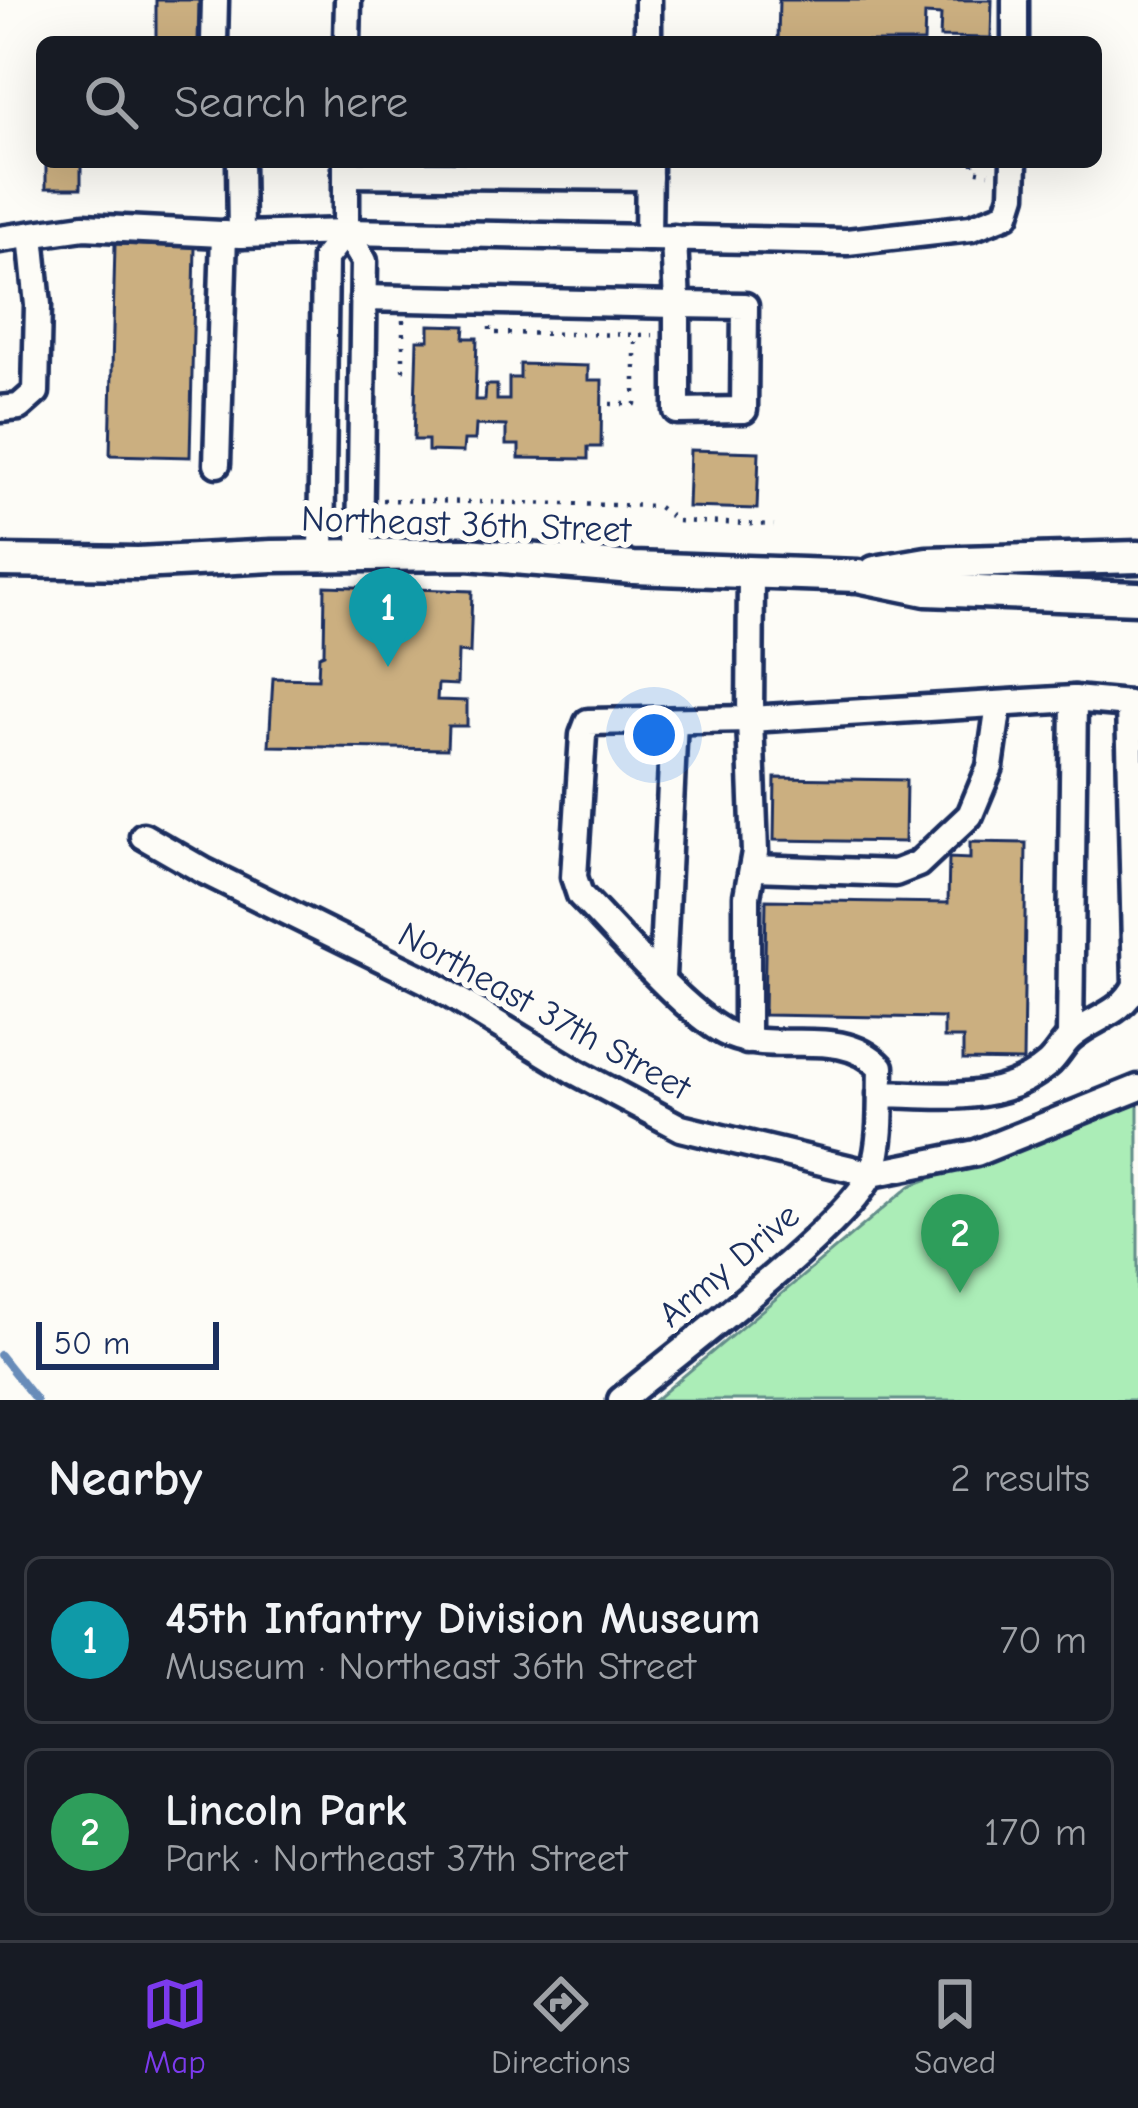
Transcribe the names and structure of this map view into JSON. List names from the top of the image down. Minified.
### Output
{"streets":{"main road":["Northeast 36th Street"],"street":["Northeast 37th Street","Army Drive"]},"crossings":[["Northeast 37th Street","Army Drive"]],"scale_bar":"50 m","page":{"search":"Search here","pins":["1","2"],"scale":"50 m","heading":["Nearby","2 results"],"list":[{"mark":"1","name":"45th Infantry Division Museum","note":"Museum · Northeast 36th Street","value":"70 m"},{"mark":"2","name":"Lincoln Park","note":"Park · Northeast 37th Street","value":"170 m"}],"nav":["Map","Directions","Saved"]}}
